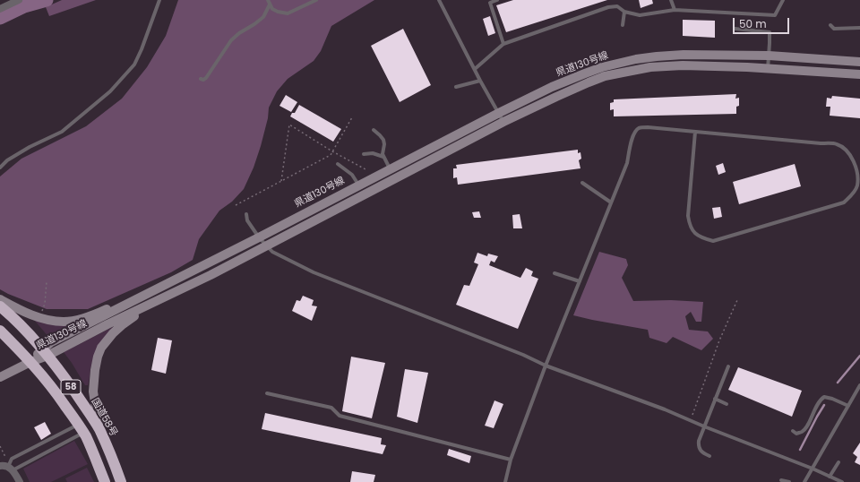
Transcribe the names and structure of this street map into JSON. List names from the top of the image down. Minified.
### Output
{"streets":{"highway":["58","国道58号"],"main road":["県道130号線"]},"crossings":[["県道130号線","58"],["県道130号線","国道58号"]],"scale_bar":"50 m"}
